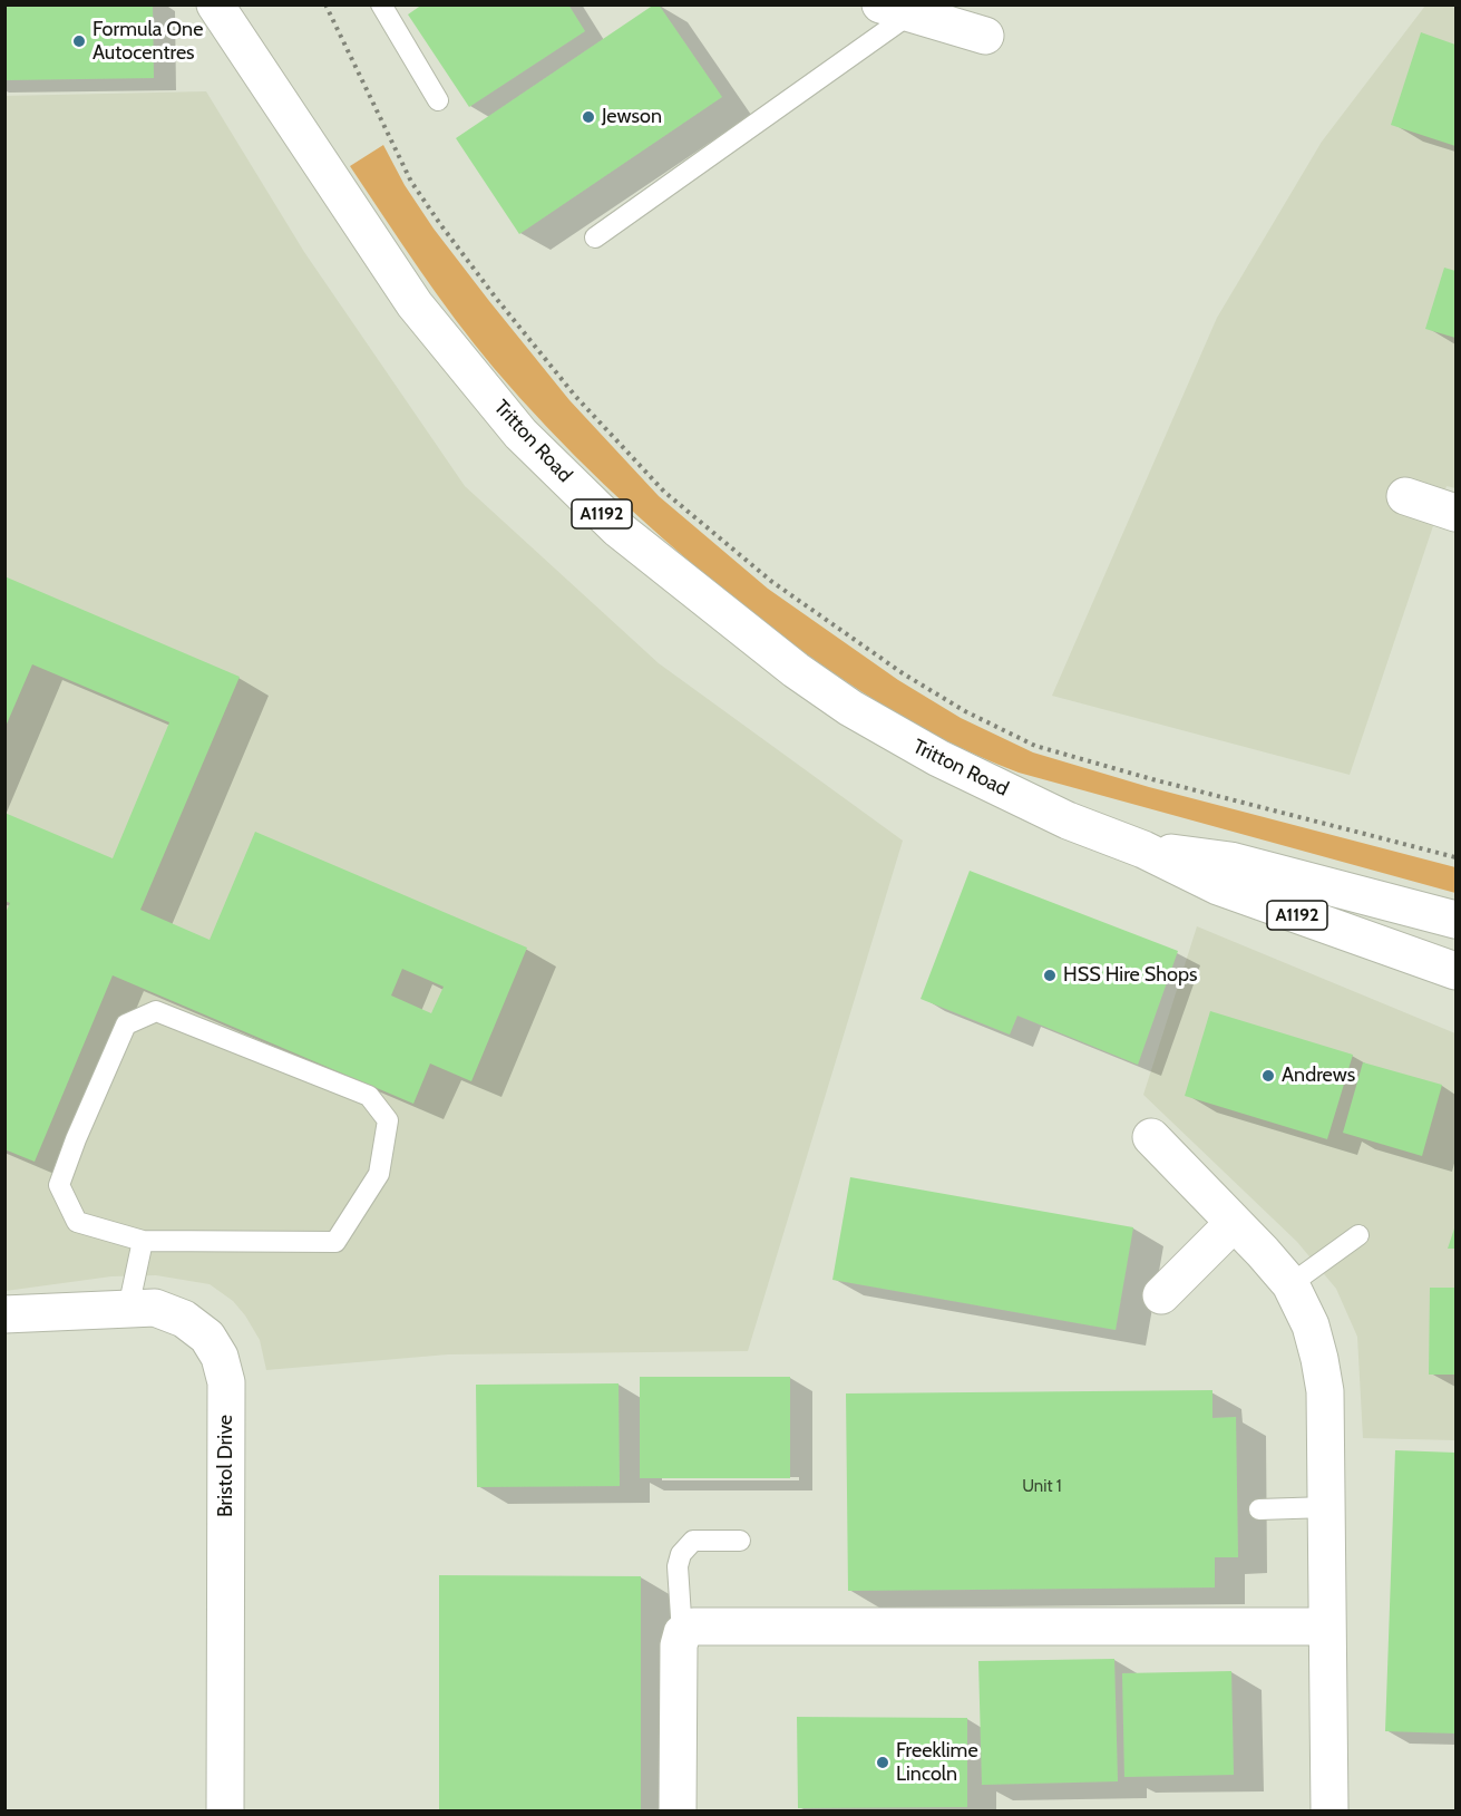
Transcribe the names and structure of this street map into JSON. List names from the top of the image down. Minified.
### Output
{"streets":{"street":["Tritton Road","A1192","Bristol Drive"]},"places":["Formula One Autocentres","Jewson","HSS Hire Shops","Andrews","Freeklime Lincoln"],"house_numbers":["Unit 1"]}
